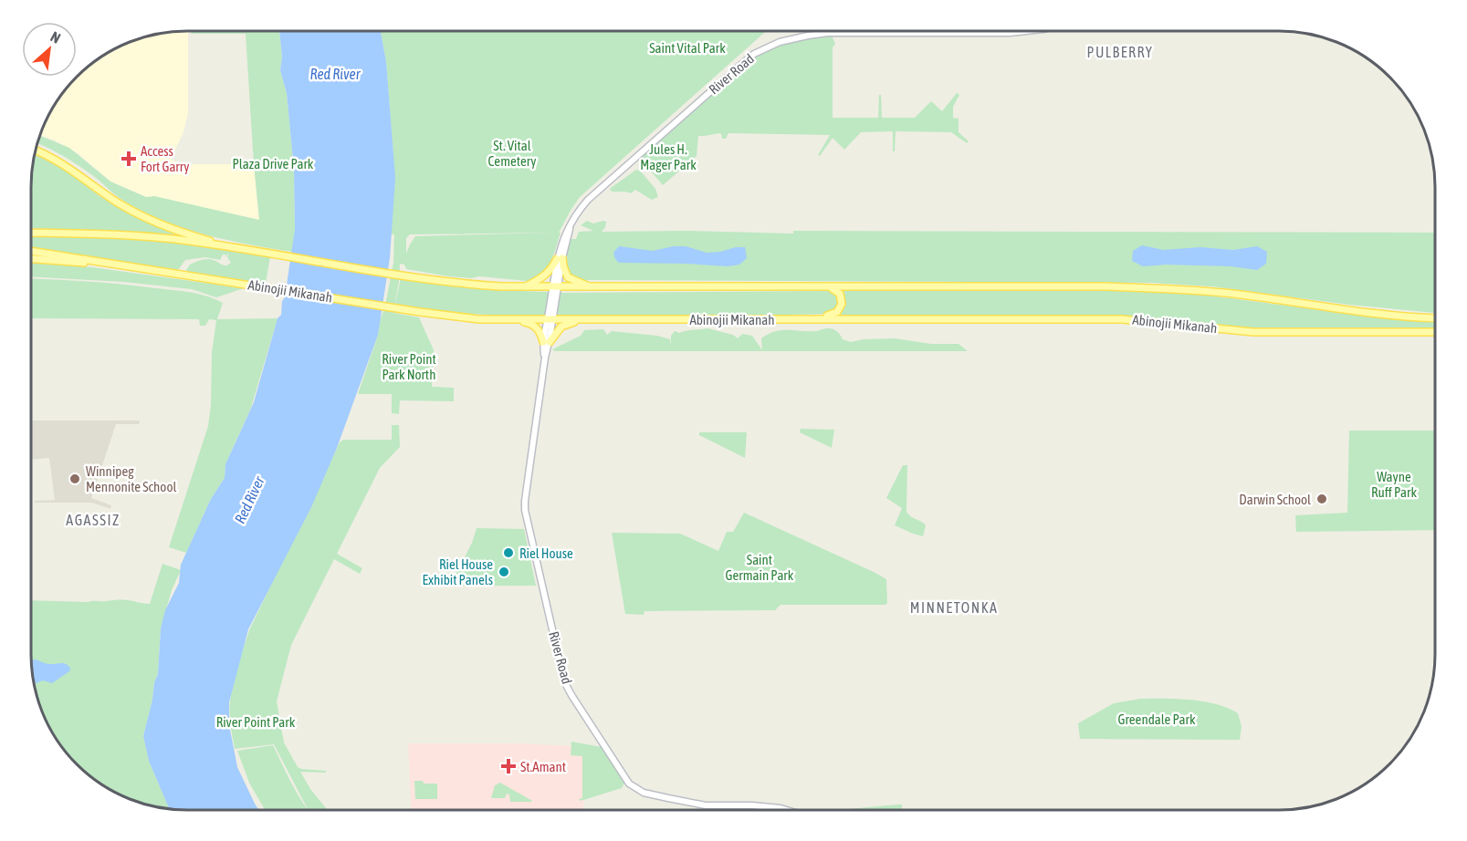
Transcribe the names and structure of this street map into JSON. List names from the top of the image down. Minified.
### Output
{"streets":{"main road":["Abinojii Mikanah"],"street":["River Road"]},"crossings":[["River Road","Abinojii Mikanah"]],"districts":["PULBERRY","AGASSIZ","MINNETONKA"],"water":["Red River"],"parks":["Saint Vital Park","St. Vital Cemetery","Jules H. Mager Park","Plaza Drive Park","River Point Park North","Wayne Ruff Park","Saint Germain Park","Greendale Park","River Point Park"],"places":{"health":["Access Fort Garry","St.Amant"],"other":["Winnipeg Mennonite School","Darwin School","Riel House","Riel House Exhibit Panels"]},"north":"top right"}
